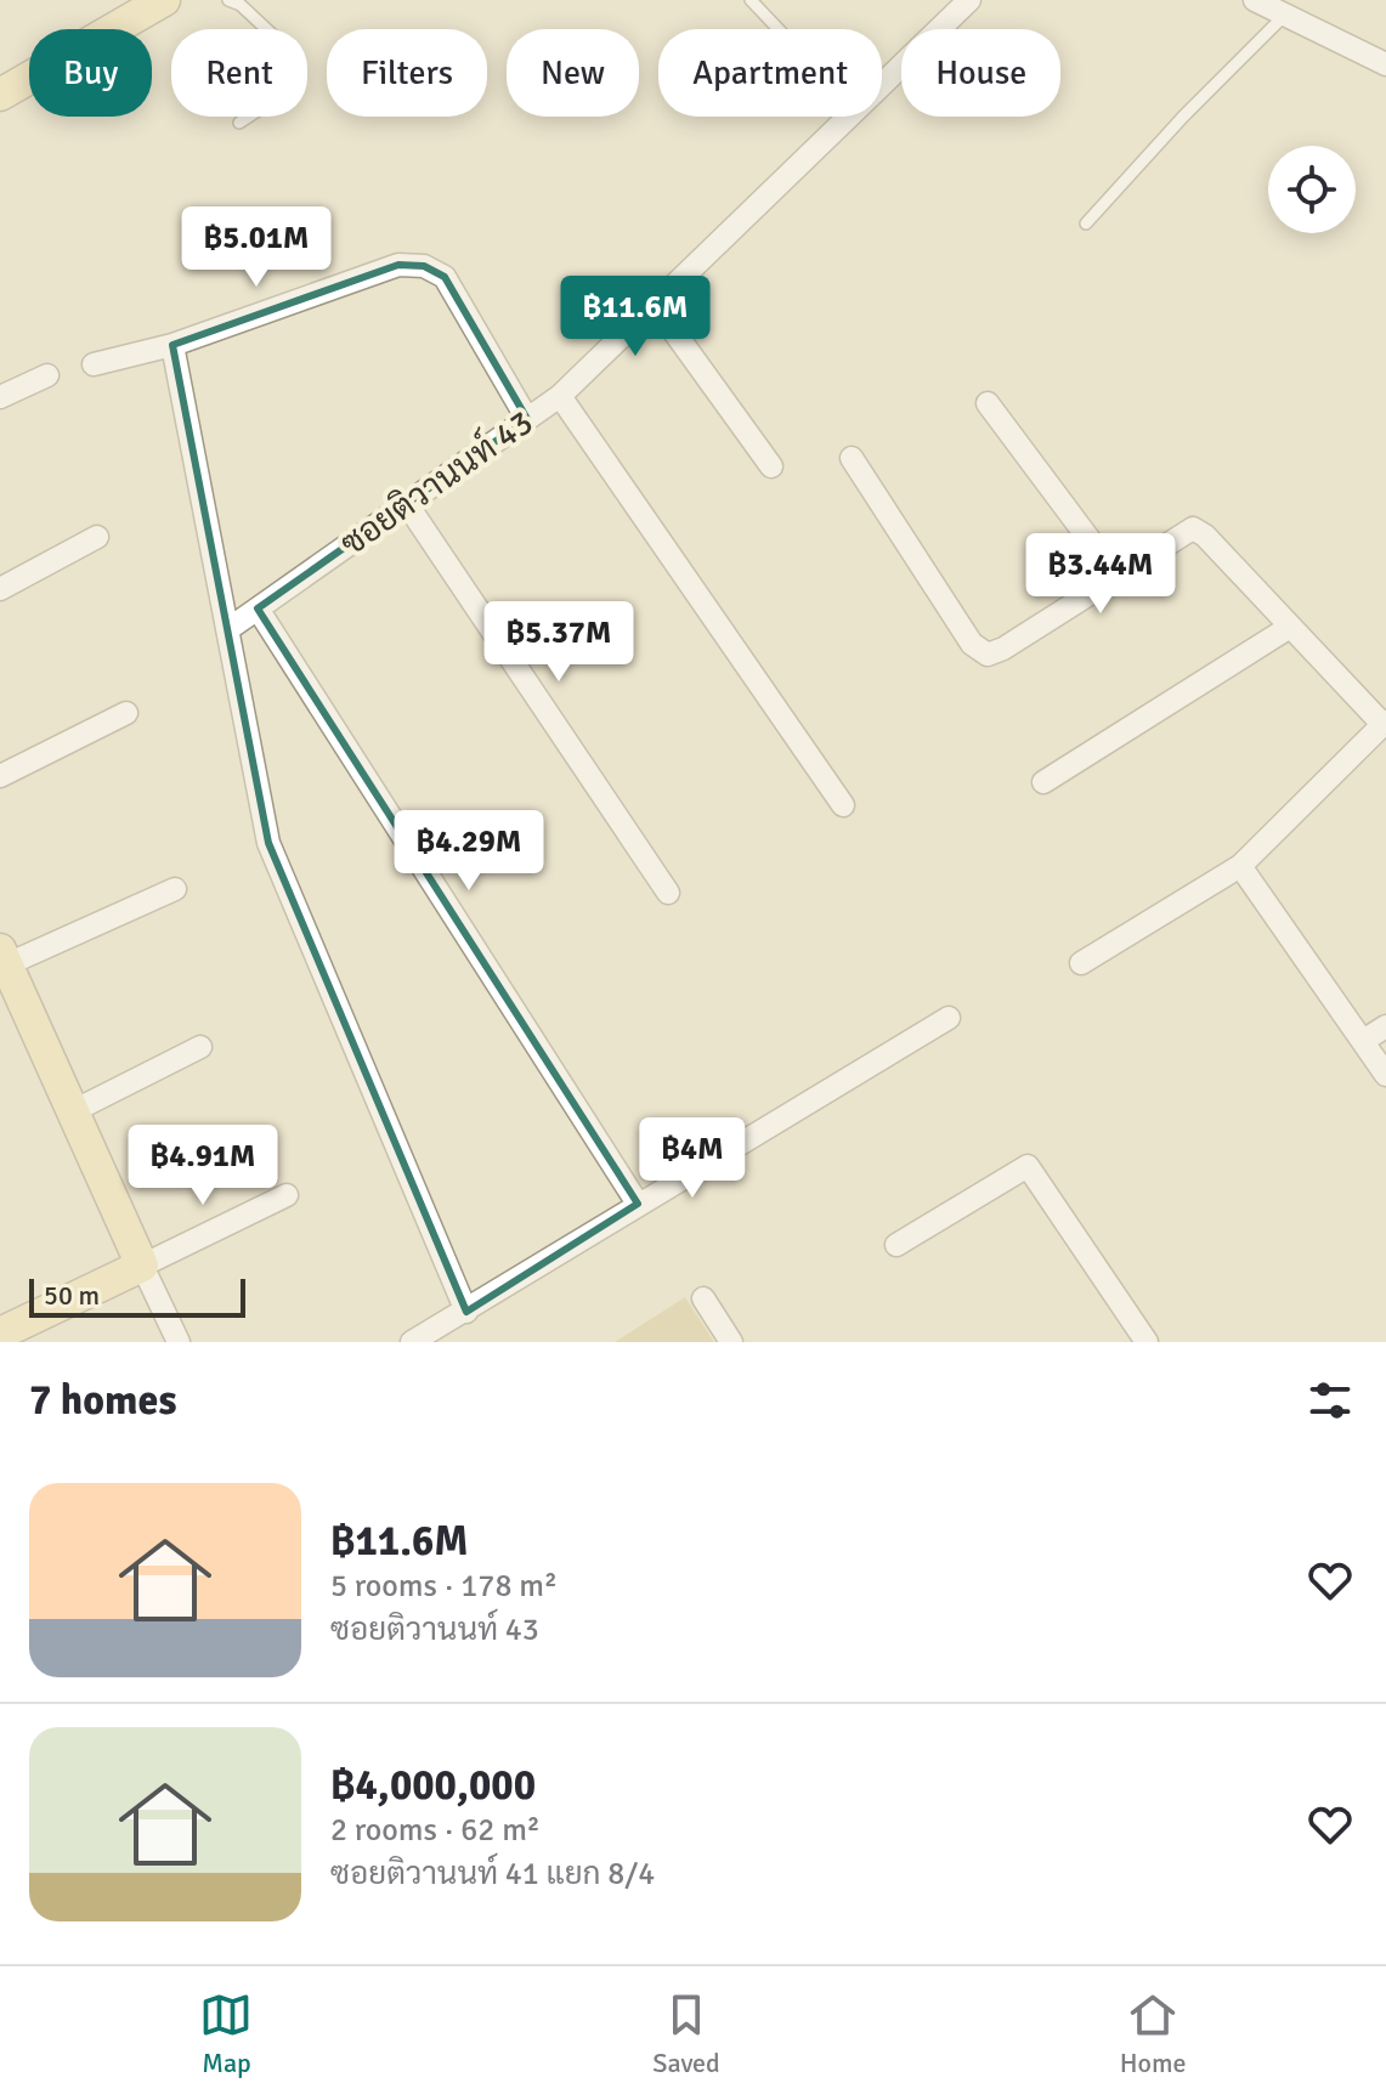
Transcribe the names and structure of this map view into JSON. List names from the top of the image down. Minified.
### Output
{"streets":{"street":["ซอยติวานนท์ 43"]},"scale_bar":"50 m","page":{"chip":["Buy","Rent","Filters","New","Apartment","House"],"price":["฿5.01M","฿11.6M","฿3.44M","฿5.37M","฿4.29M","฿4M","฿4.91M"],"scale":"50 m","heading":"7 homes","list":[{"name":"฿11.6M","note":"5 rooms · 178 m² · ซอยติวานนท์ 43"},{"name":"฿4,000,000","note":"2 rooms · 62 m² · ซอยติวานนท์ 41 แยก 8/4"}],"tabs":["Map","Saved","Home"]}}
